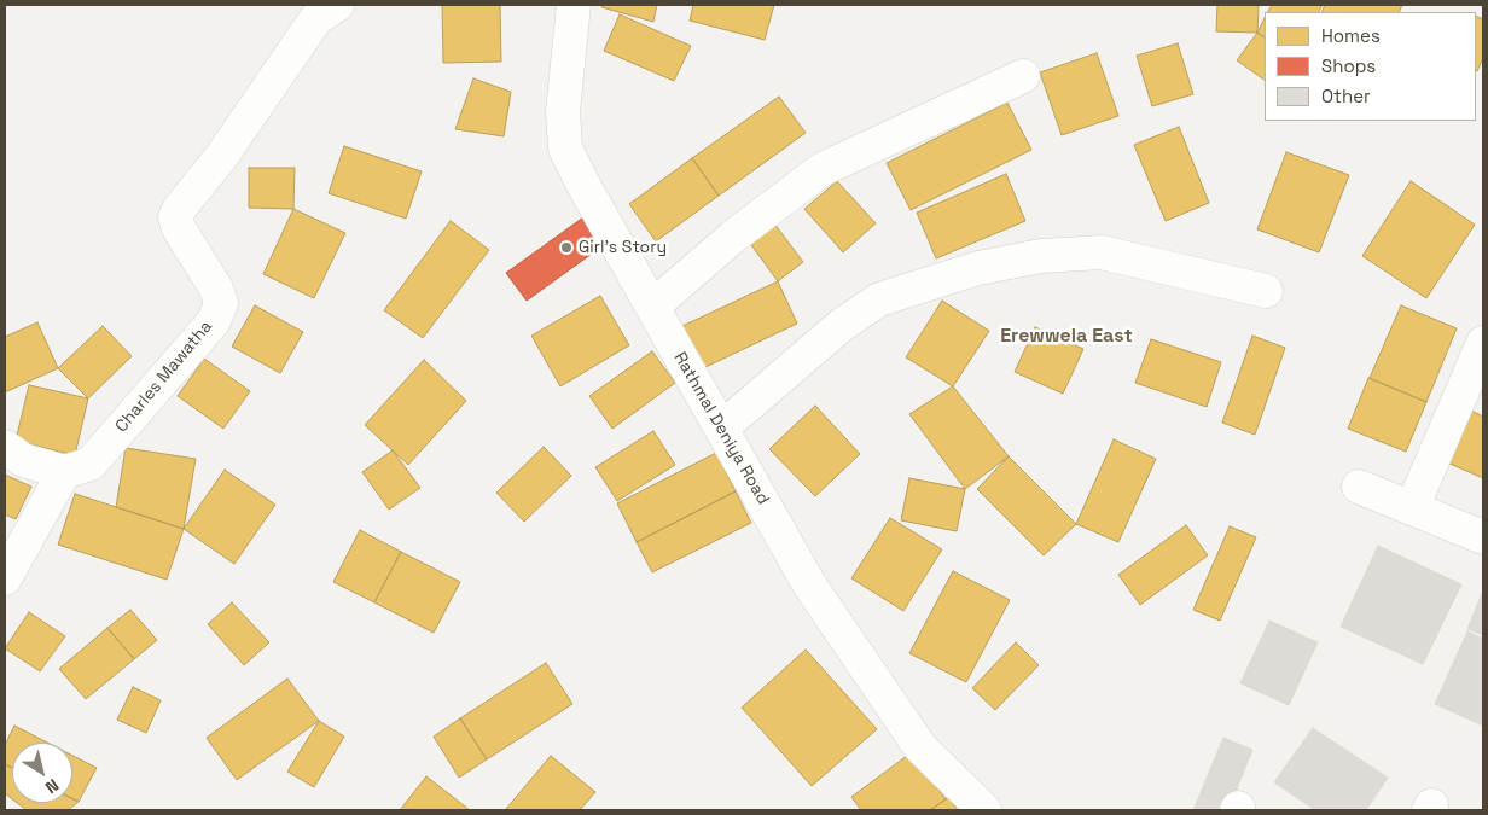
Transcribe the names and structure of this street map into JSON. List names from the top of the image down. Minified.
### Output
{"streets":{"street":["Charles Mawatha","Rathmal Deniya Road"]},"districts":["Erewwela East"],"places":["Girl's Story"],"legend":["Homes","Shops","Other"],"north":"bottom right"}
